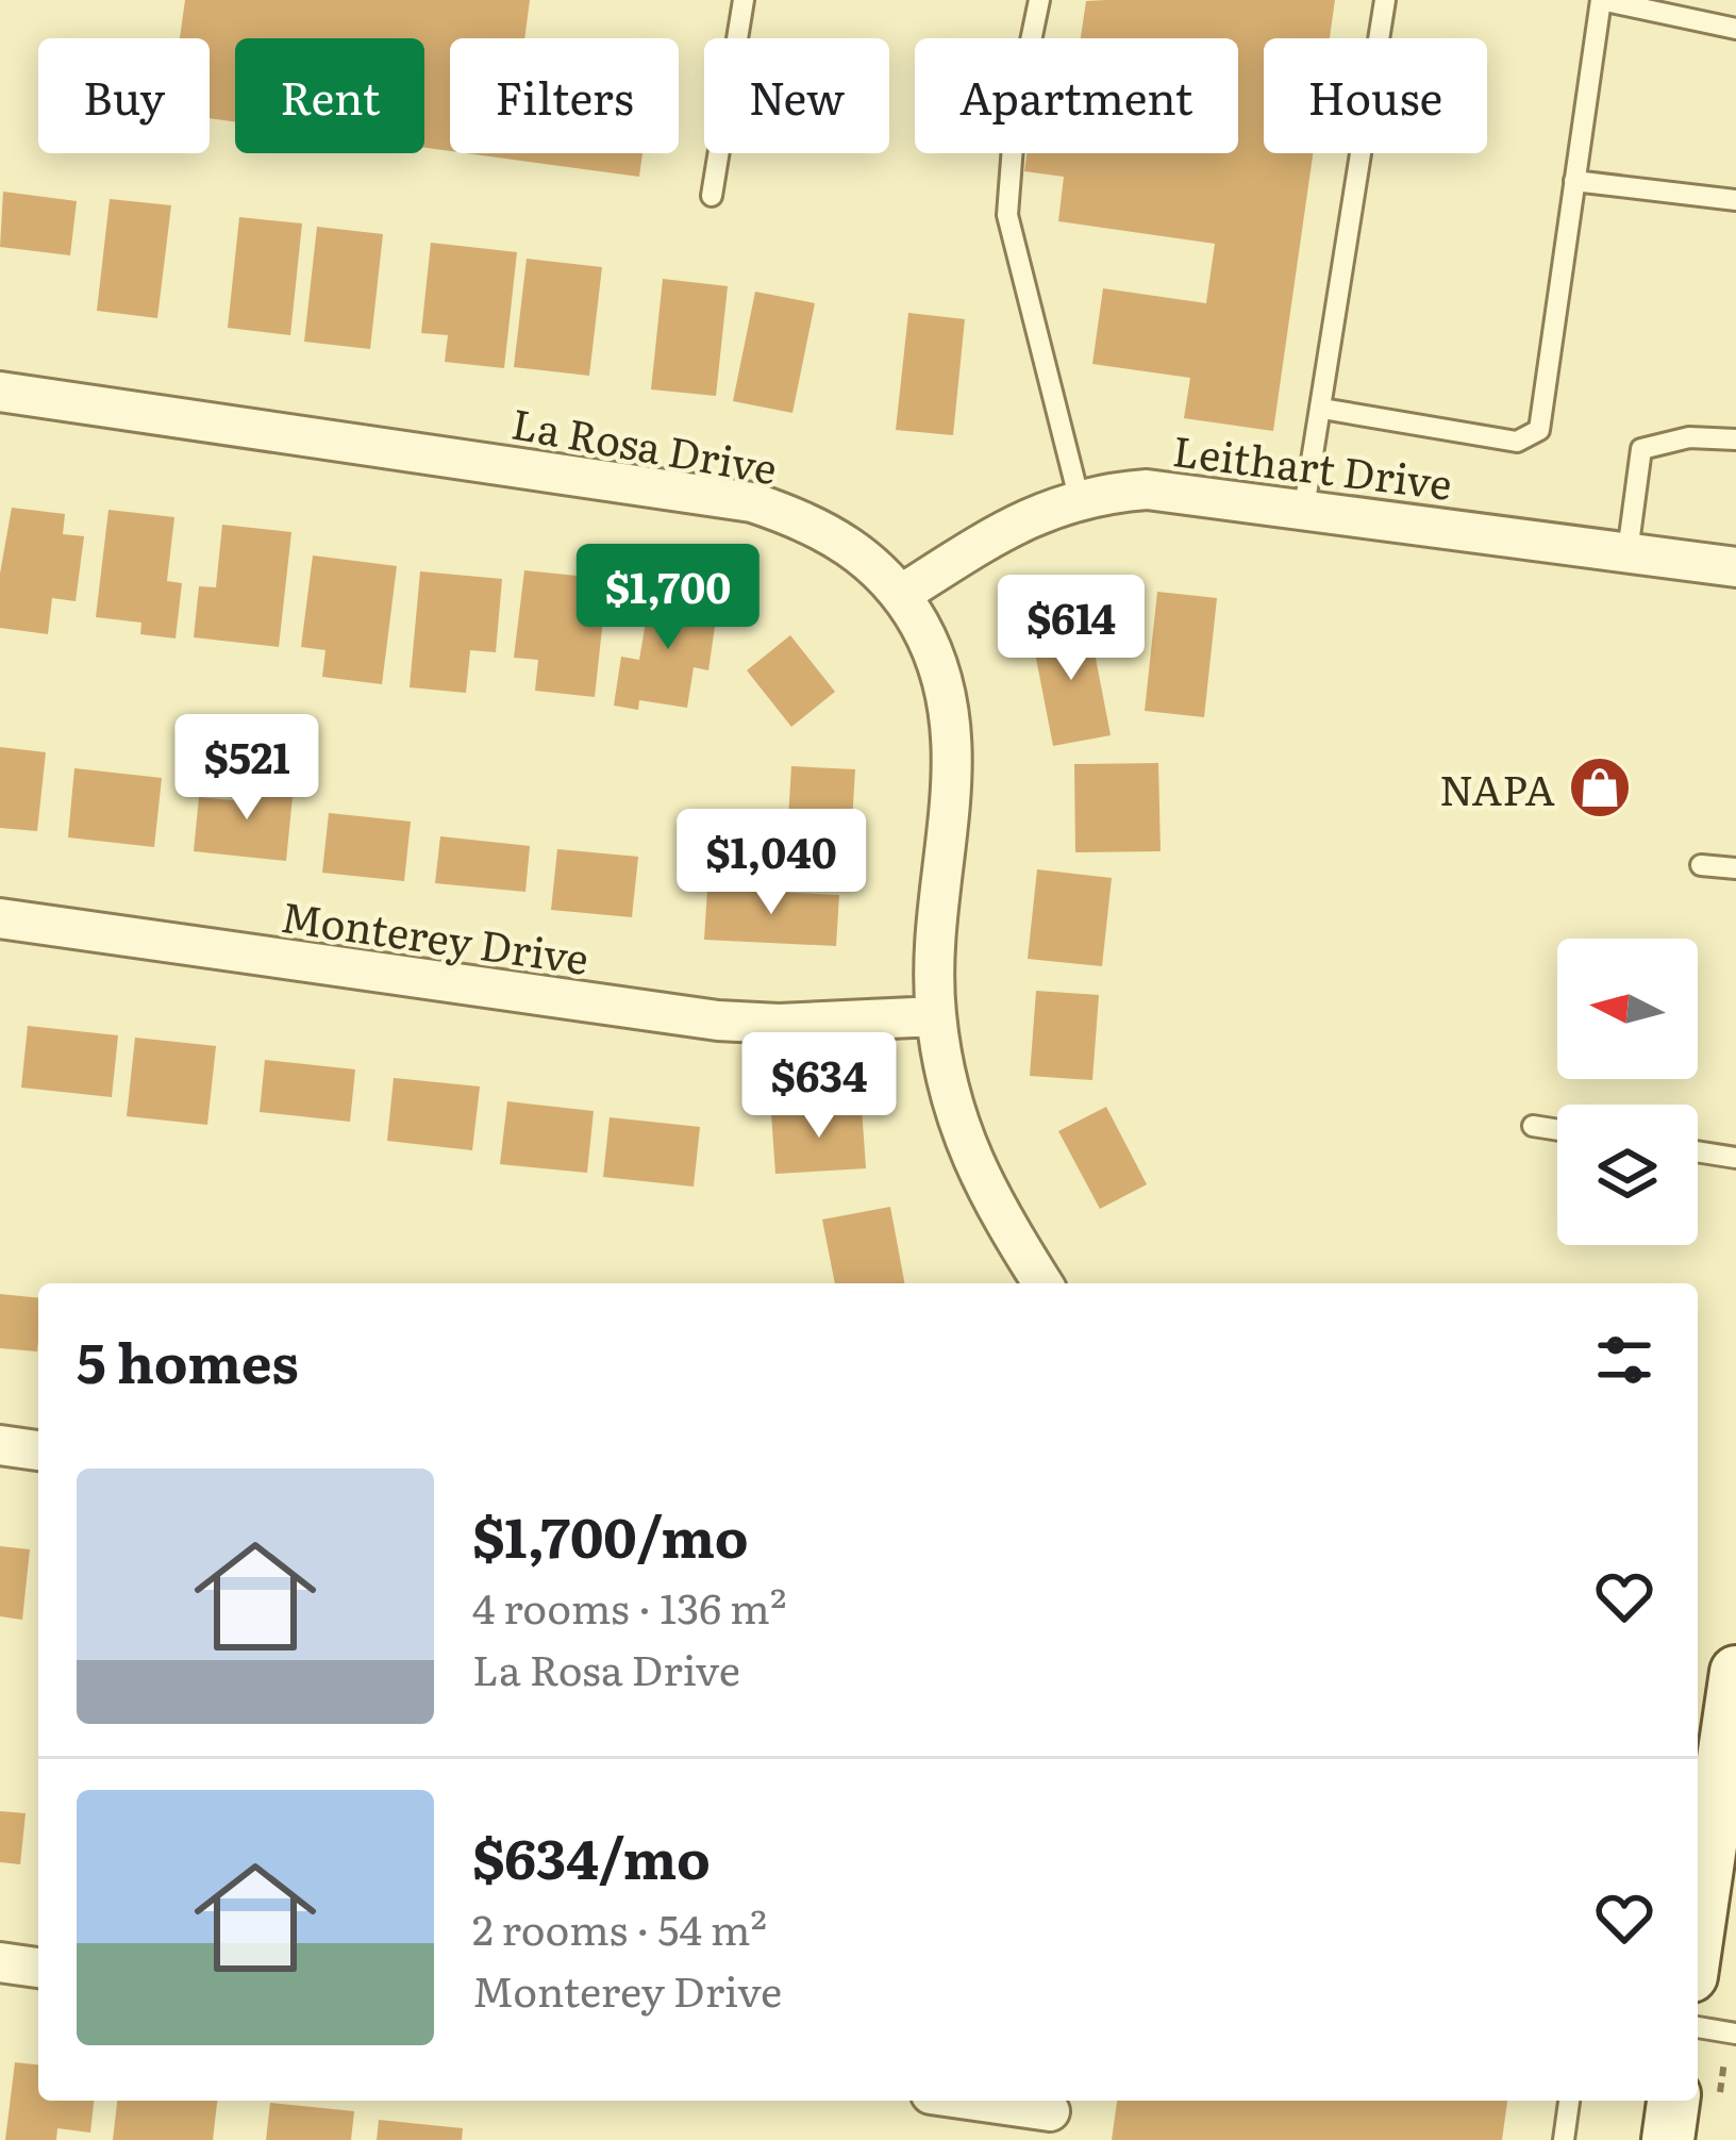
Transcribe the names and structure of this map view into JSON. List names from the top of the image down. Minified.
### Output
{"streets":{"street":["La Rosa Drive","Leithart Drive","Monterey Drive"]},"crossings":[["La Rosa Drive","Leithart Drive"],["La Rosa Drive","Monterey Drive"]],"places":{"shop":["NAPA"]},"north":"left","page":{"chip":["Buy","Rent","Filters","New","Apartment","House"],"price":["$1,700","$614","$521","$1,040","$634"],"heading":"5 homes","list":[{"name":"$1,700/mo","note":"4 rooms · 136 m² · La Rosa Drive"},{"name":"$634/mo","note":"2 rooms · 54 m² · Monterey Drive"}]}}
